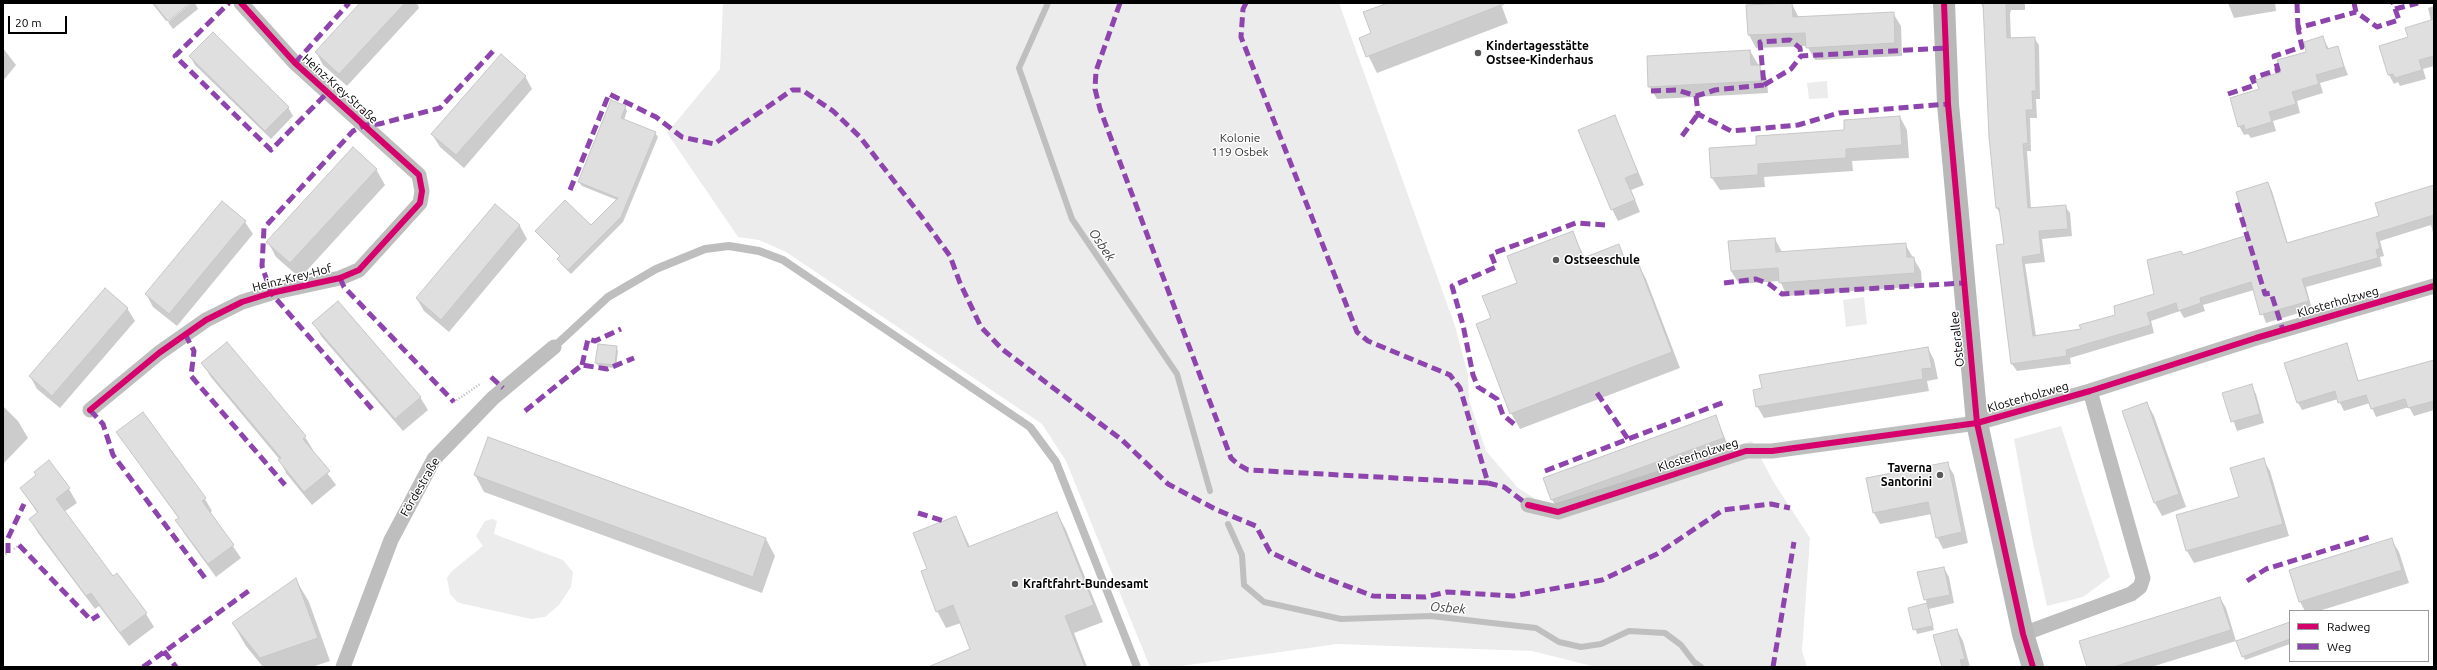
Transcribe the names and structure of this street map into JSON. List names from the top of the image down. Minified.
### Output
{"streets":{"street":["Heinz-Krey-Straße","Heinz-Krey-Hof","Klosterholzweg","Osterallee","Fördestraße"]},"crossings":[["Heinz-Krey-Straße","Heinz-Krey-Hof"],["Klosterholzweg","Osterallee"]],"water":["Osbek"],"parks":["Kolonie 119 Osbek"],"places":["Kindertagesstätte Ostsee-Kinderhaus","Ostseeschule","Taverna Santorini","Kraftfahrt-Bundesamt"],"legend":["Radweg","Weg"],"scale_bar":"20 m"}
